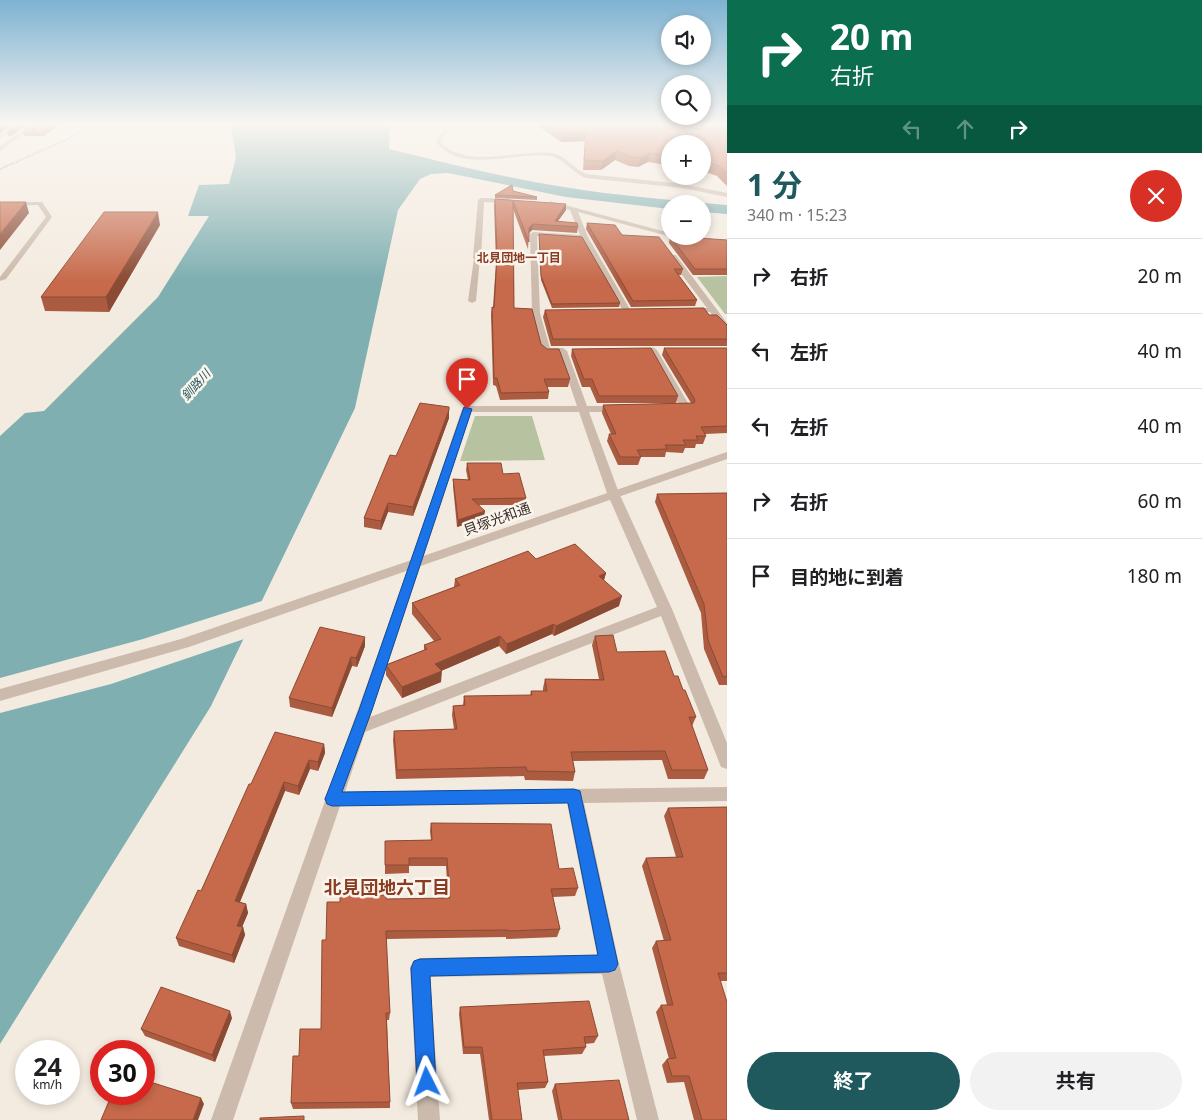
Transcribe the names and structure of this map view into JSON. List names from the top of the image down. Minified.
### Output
{"streets":{"street":["貝塚光和通"]},"districts":["北見団地一丁目","北見団地六丁目"],"water":["釧路川"],"page":{"turn":["20 m","右折"],"map_buttons":["+","−"],"heading":["1 分","340 m · 15:23"],"list":[{"name":"右折","value":"20 m"},{"name":"左折","value":"40 m"},{"name":"左折","value":"40 m"},{"name":"右折","value":"60 m"},{"name":"目的地に到着","value":"180 m"}],"speed":"24 km/h","limit":"30","buttons":["終了","共有"]}}
